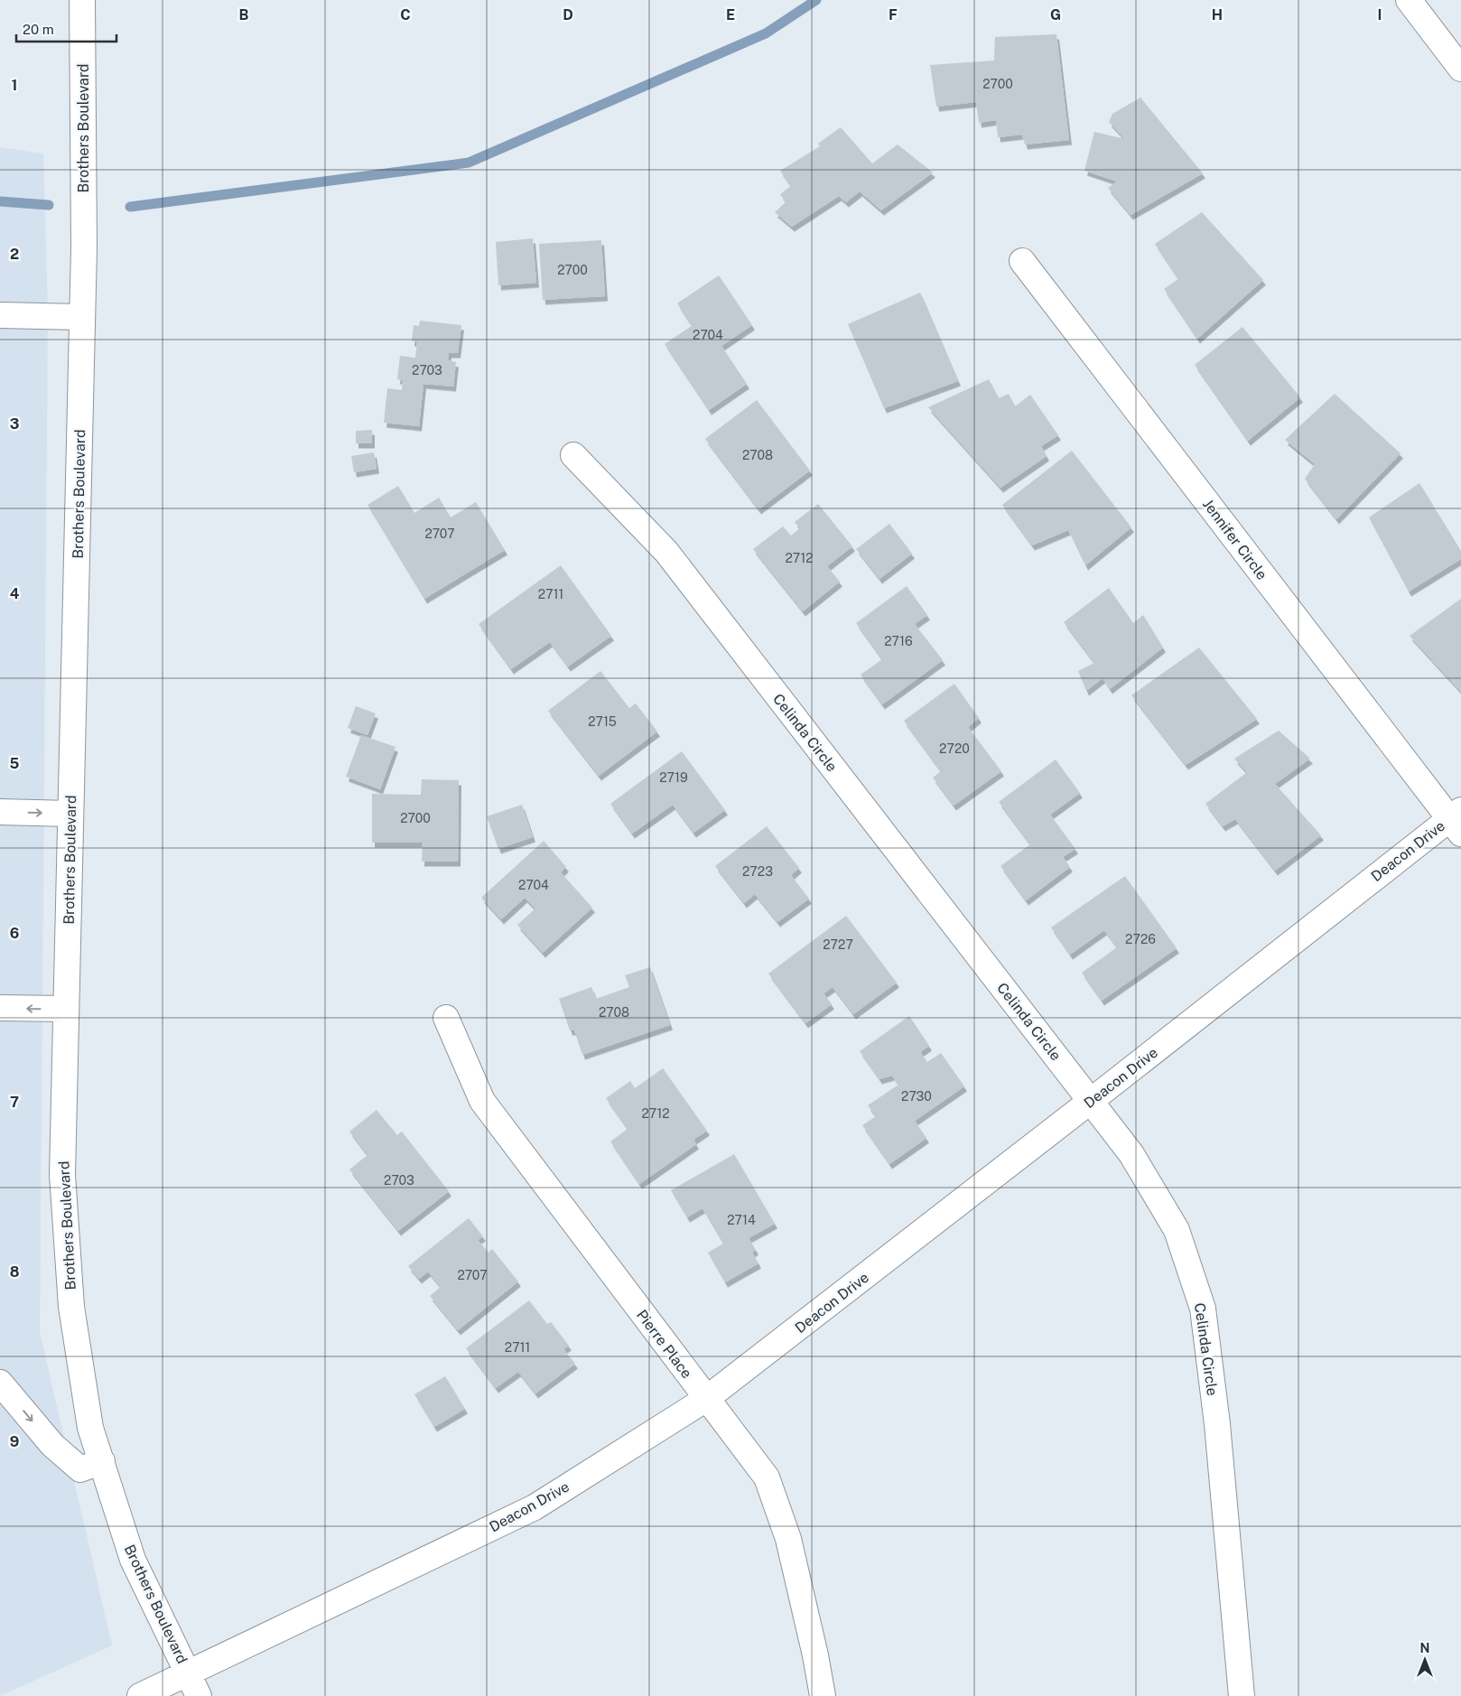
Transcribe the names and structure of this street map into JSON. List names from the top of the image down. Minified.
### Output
{"streets":{"street":["Brothers Boulevard","Jennifer Circle","Celinda Circle","Deacon Drive","Pierre Place"]},"crossings":[["Brothers Boulevard","Deacon Drive"],["Jennifer Circle","Deacon Drive"],["Celinda Circle","Deacon Drive"],["Deacon Drive","Pierre Place"]],"house_numbers":["2700","2700","2704","2703","2708","2707","2712","2711","2716","2715","2720","2719","2700","2723","2704","2726","2727","2708","2730","2712","2703","2714","2707","2711"],"scale_bar":"20 m","north":"top","grid":{"columns":["B","C","D","E","F","G","H","I"],"rows":["1","2","3","4","5","6","7","8","9"]}}
